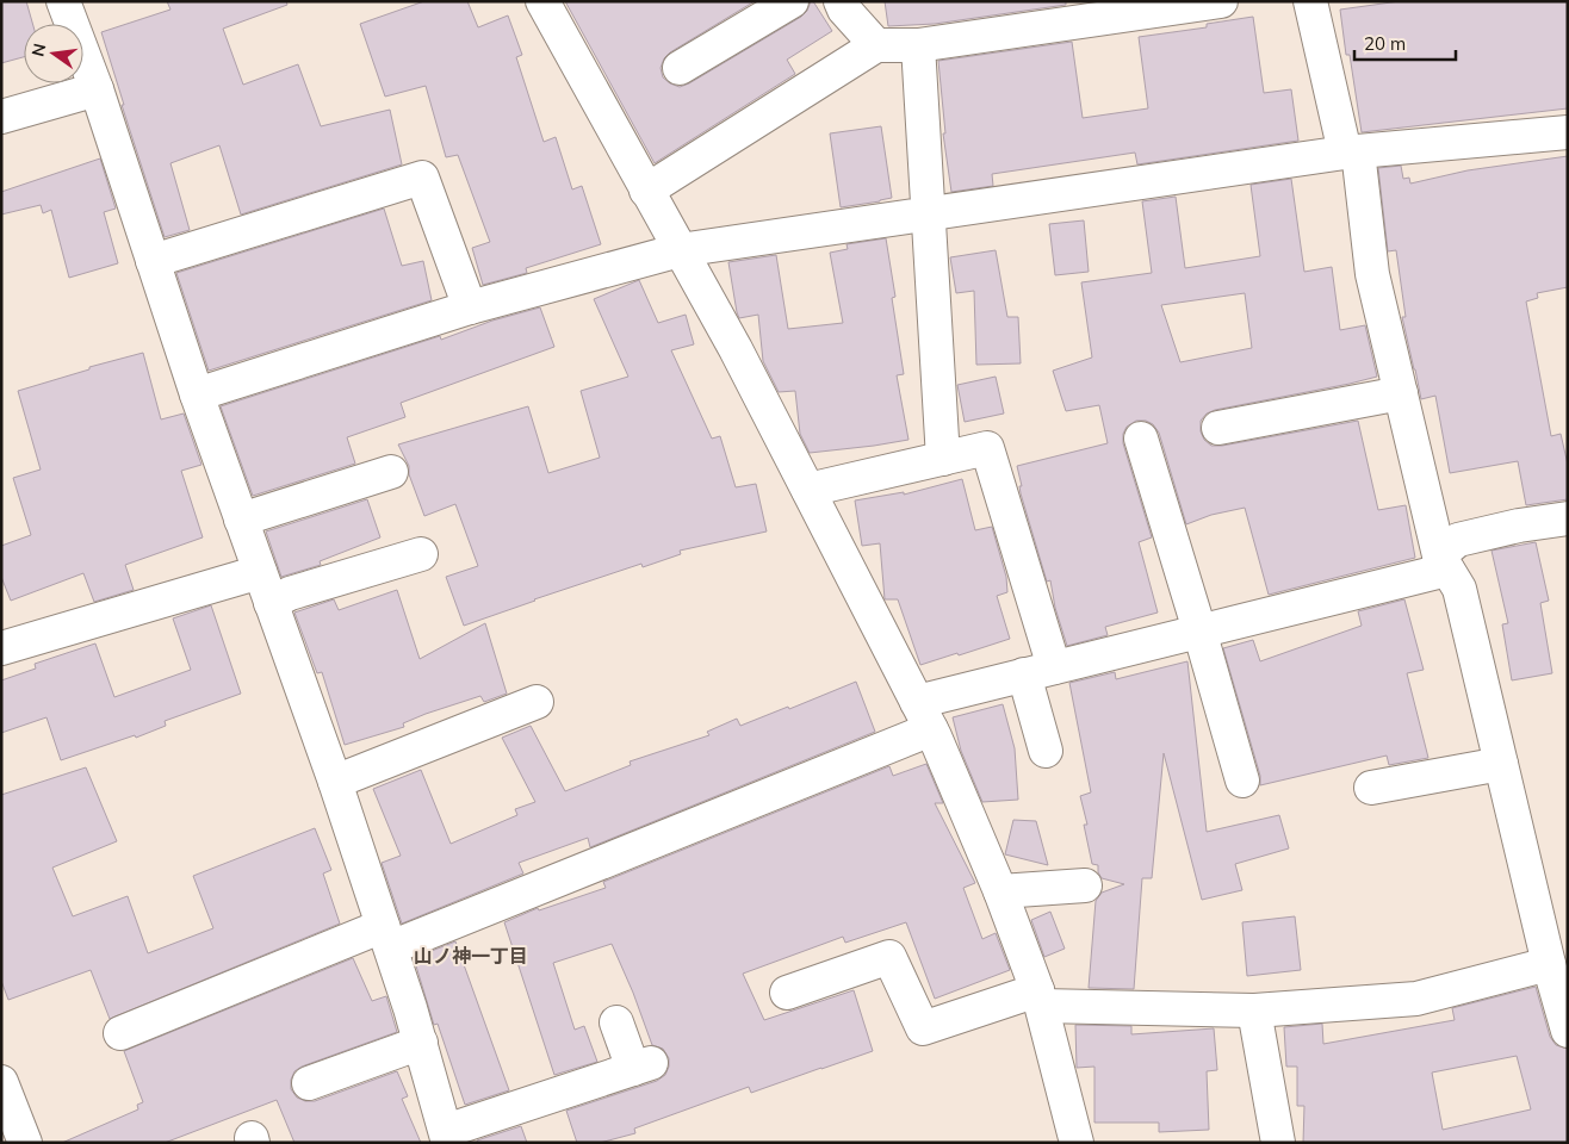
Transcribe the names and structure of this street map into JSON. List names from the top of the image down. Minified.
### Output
{"districts":["山ノ神一丁目"],"scale_bar":"20 m","north":"left"}
